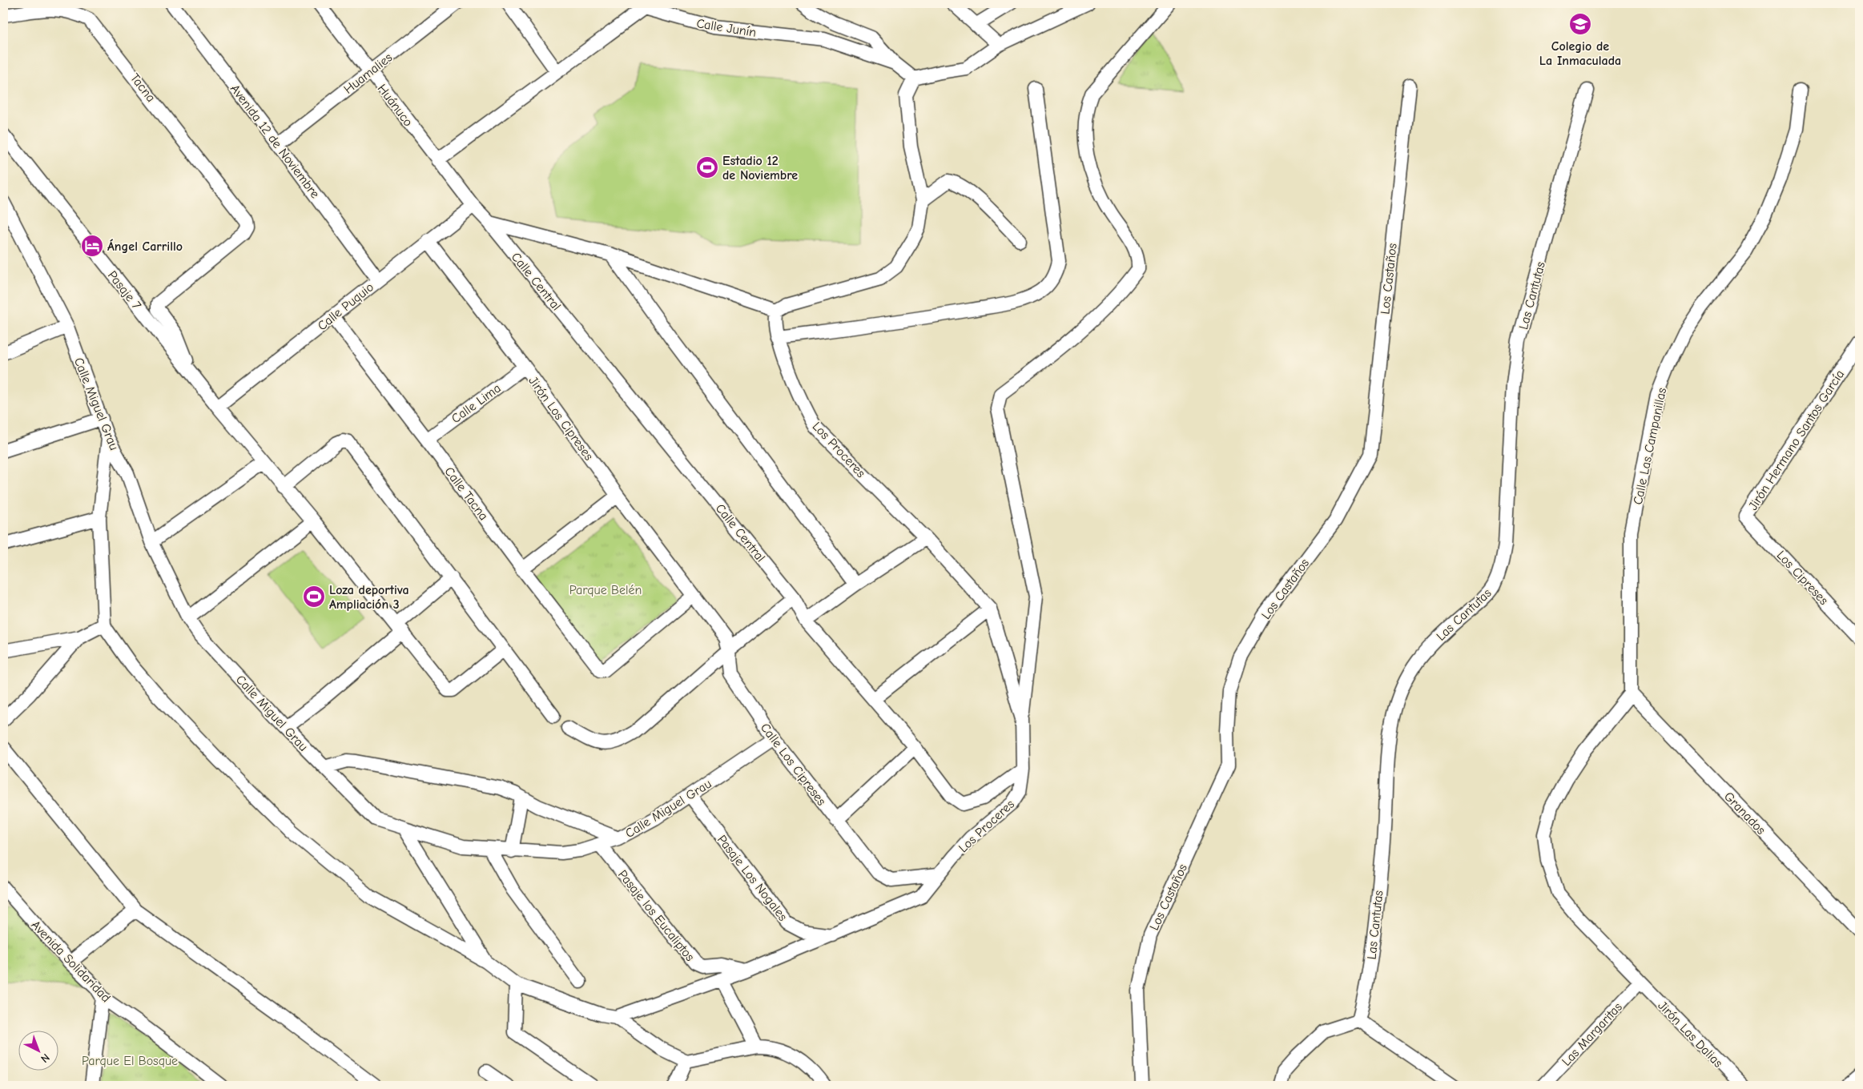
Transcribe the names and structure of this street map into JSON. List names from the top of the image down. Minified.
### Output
{"streets":{"street":["Calle Junín","Huamalies","Tacna","Huánuco","Avenida 12 de Noviembre","Los Castaños","Calle Central","Pasaje 7","Las Cantutas","Calle Puquio","Calle Lima","Calle Miguel Grau","Jirón Los Cipreses","Jirón Hermano Santos García","Calle Las Campanillas","Los Proceres","Calle Tacna","Los Cipreses","Calle Los Cipreses","Granados","Pasaje Los Nogales","Pasaje los Eucaliptos","Avenida Solidaridad","Las Margaritas","Jirón Las Dalias"]},"crossings":[["Calle Junín","Huánuco"],["Huamalies","Huánuco"],["Huamalies","Avenida 12 de Noviembre"],["Tacna","Pasaje 7"],["Huánuco","Calle Central"],["Huánuco","Calle Puquio"],["Avenida 12 de Noviembre","Calle Puquio"],["Calle Central","Calle Puquio"],["Calle Central","Los Proceres"],["Pasaje 7","Calle Puquio"],["Calle Puquio","Jirón Los Cipreses"],["Calle Puquio","Calle Tacna"],["Calle Lima","Jirón Los Cipreses"],["Calle Lima","Calle Tacna"],["Calle Miguel Grau","Calle Los Cipreses"],["Calle Miguel Grau","Pasaje Los Nogales"],["Calle Miguel Grau","Pasaje los Eucaliptos"],["Jirón Los Cipreses","Calle Tacna"],["Jirón Los Cipreses","Calle Los Cipreses"],["Jirón Hermano Santos García","Los Cipreses"],["Calle Las Campanillas","Granados"],["Los Proceres","Calle Los Cipreses"],["Los Proceres","Pasaje Los Nogales"],["Calle Tacna","Calle Los Cipreses"],["Las Margaritas","Jirón Las Dalias"]],"parks":["Parque Belén","Parque El Bosque"],"places":{"school or university":["Colegio de La Inmaculada"],"sports":["Estadio 12 de Noviembre","Loza deportiva Ampliación 3"],"hotel":["Ángel Carrillo"]},"north":"bottom right"}
